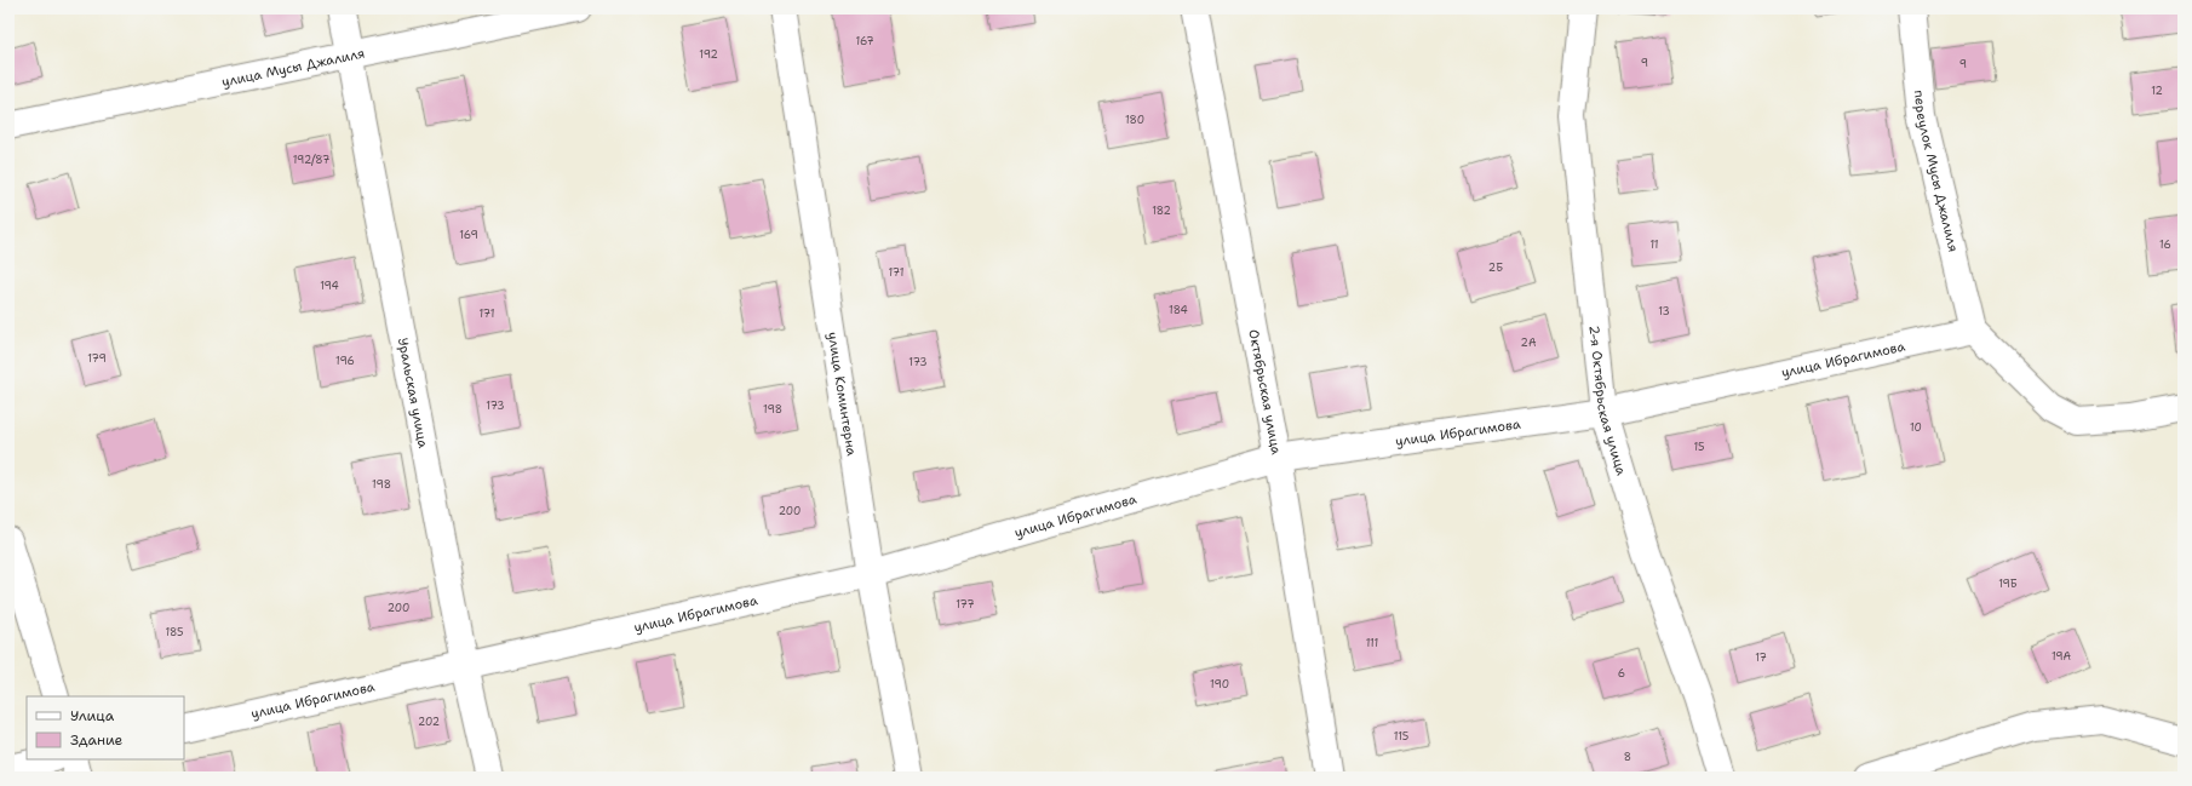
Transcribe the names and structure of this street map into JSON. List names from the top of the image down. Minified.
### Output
{"streets":{"street":["улица Мусы Джалиля","переулок Мусы Джалиля","улица Ибрагимова","Октябрьская улица","Уральская улица","улица Коминтерна","2-я Октябрьская улица"]},"crossings":[["улица Мусы Джалиля","Уральская улица"],["переулок Мусы Джалиля","улица Ибрагимова"],["улица Ибрагимова","Октябрьская улица"],["улица Ибрагимова","Уральская улица"],["улица Ибрагимова","улица Коминтерна"],["улица Ибрагимова","2-я Октябрьская улица"]],"house_numbers":["167","192","9","9","12","180","192/87","182","169","11","16","2Б","171","194","184","13","171","2А","179","196","173","173","198","10","15","198","200","19Б","177","200","185","111","19А","17","6","190","202","115","8"],"legend":["Улица","Здание"]}
